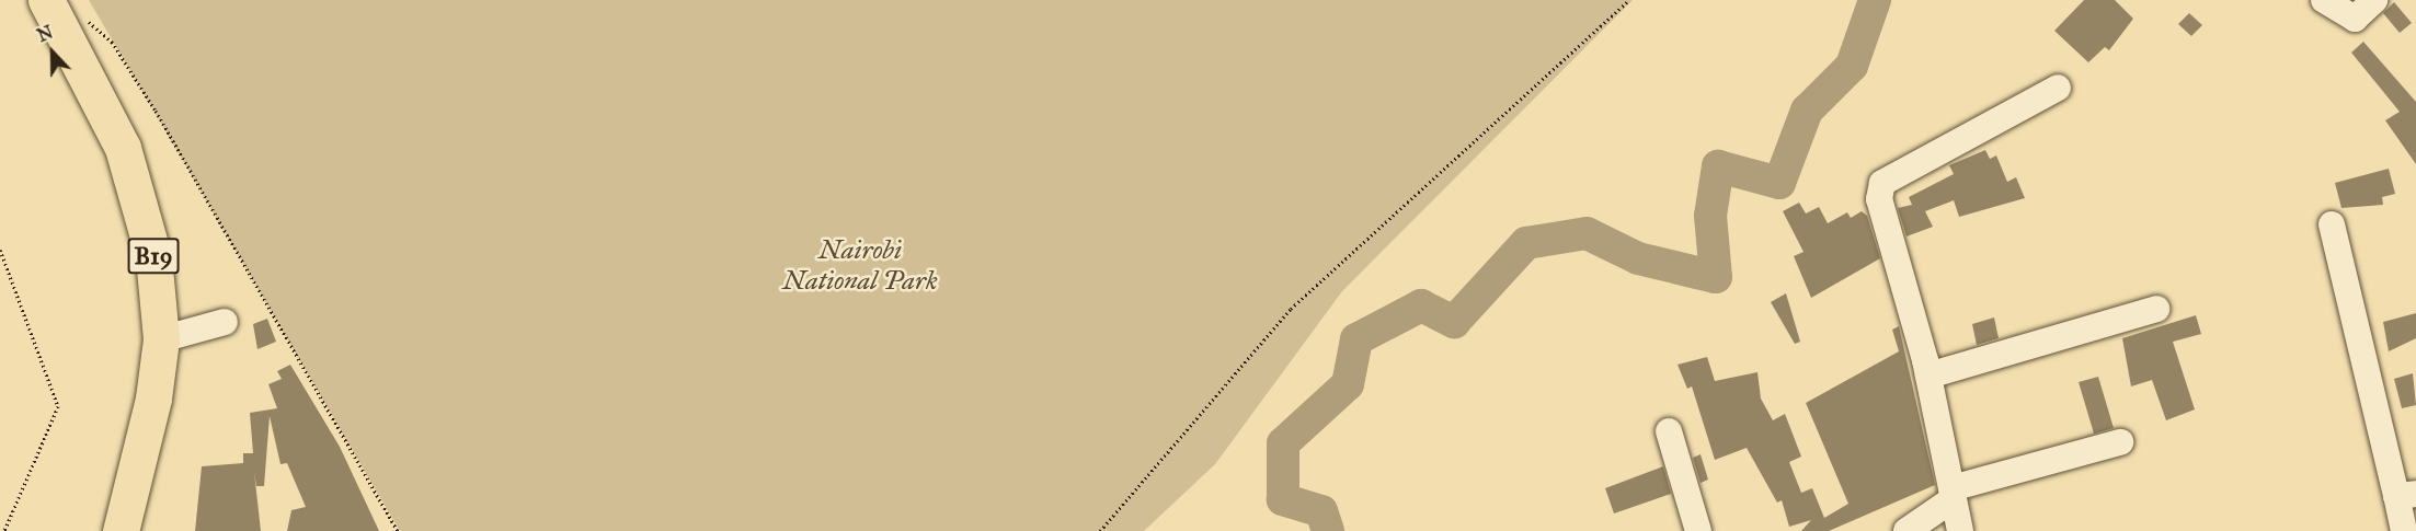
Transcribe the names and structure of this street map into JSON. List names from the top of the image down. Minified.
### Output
{"streets":{"highway":["B19"]},"parks":["Nairobi National Park"],"north":"top"}
